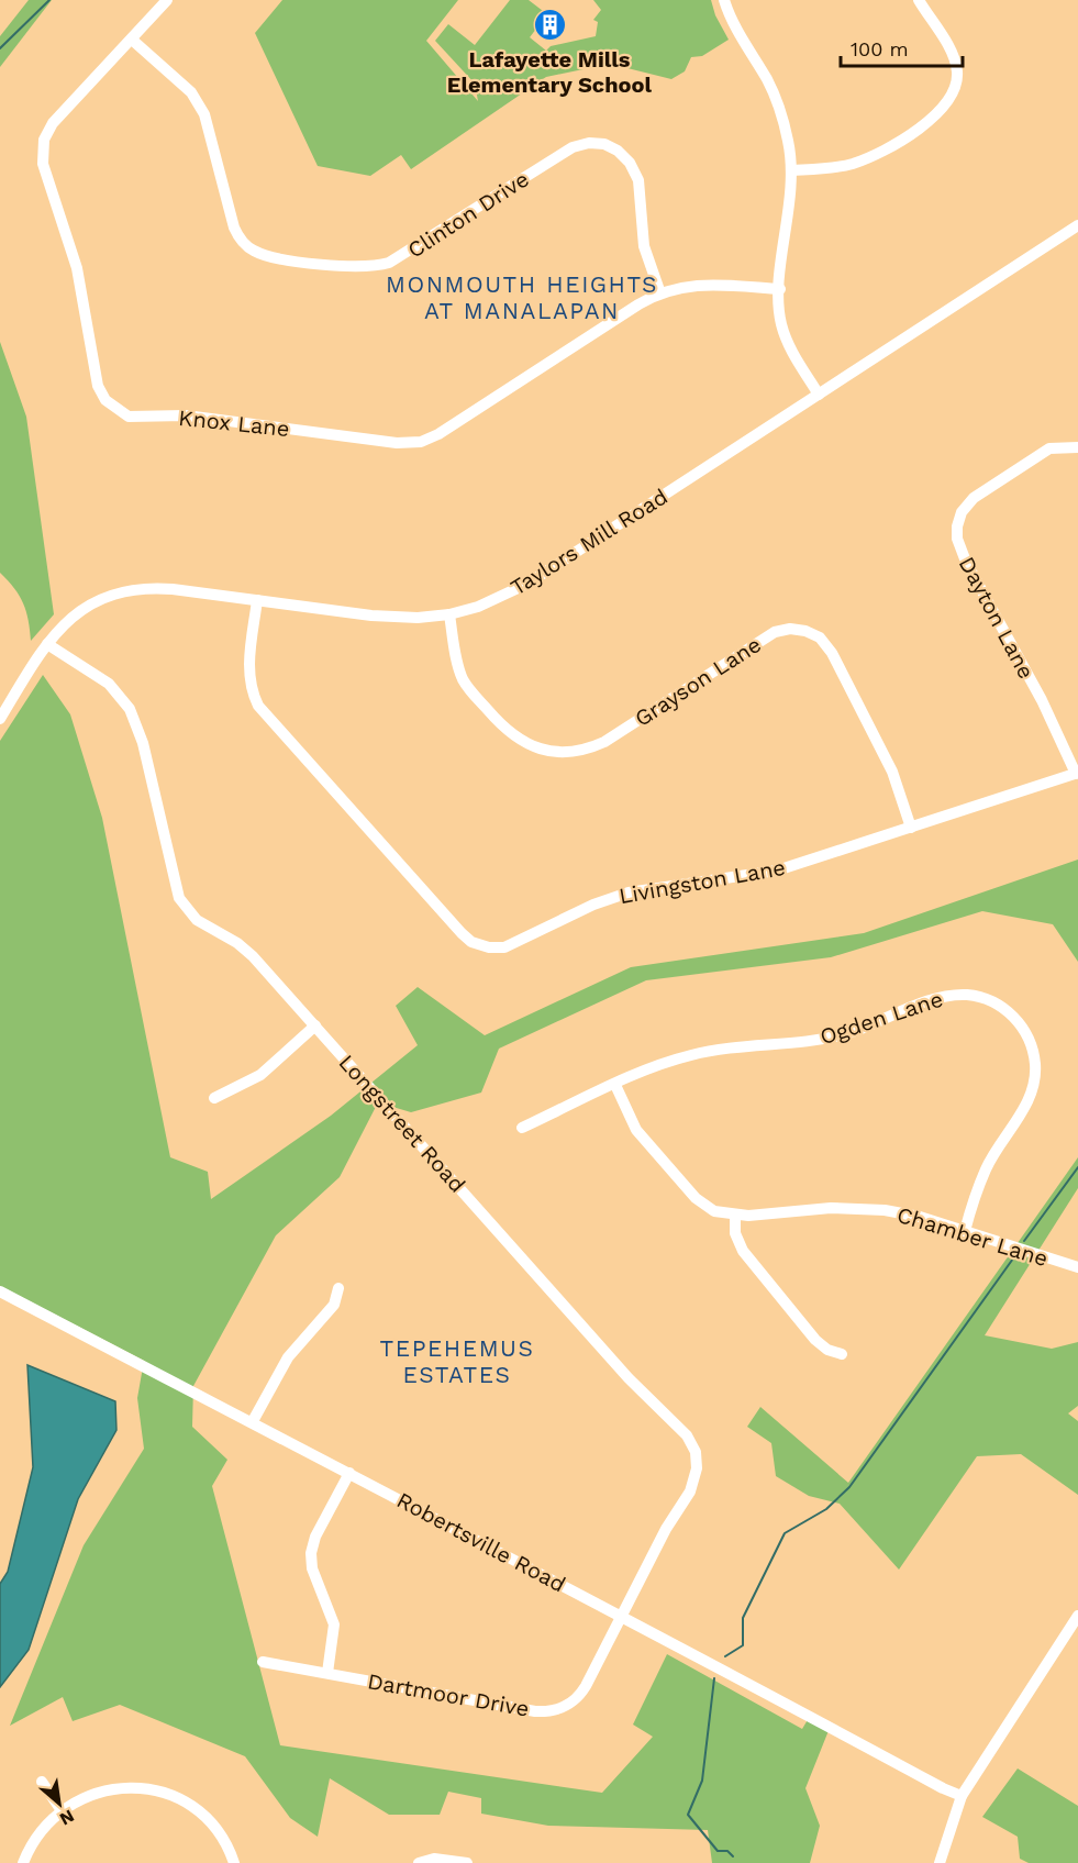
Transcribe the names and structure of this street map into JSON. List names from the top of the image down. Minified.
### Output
{"streets":{"street":["Clinton Drive","Knox Lane","Taylors Mill Road","Dayton Lane","Grayson Lane","Livingston Lane","Ogden Lane","Longstreet Road","Chamber Lane","Robertsville Road","Dartmoor Drive"]},"crossings":[["Clinton Drive","Knox Lane"],["Taylors Mill Road","Grayson Lane"],["Taylors Mill Road","Livingston Lane"],["Taylors Mill Road","Longstreet Road"],["Dayton Lane","Livingston Lane"],["Grayson Lane","Livingston Lane"],["Ogden Lane","Chamber Lane"],["Longstreet Road","Robertsville Road"],["Longstreet Road","Dartmoor Drive"],["Robertsville Road","Dartmoor Drive"]],"districts":["MONMOUTH HEIGHTS AT MANALAPAN","TEPEHEMUS ESTATES"],"places":{"building":["Lafayette Mills Elementary School"]},"scale_bar":"100 m","north":"bottom right"}
